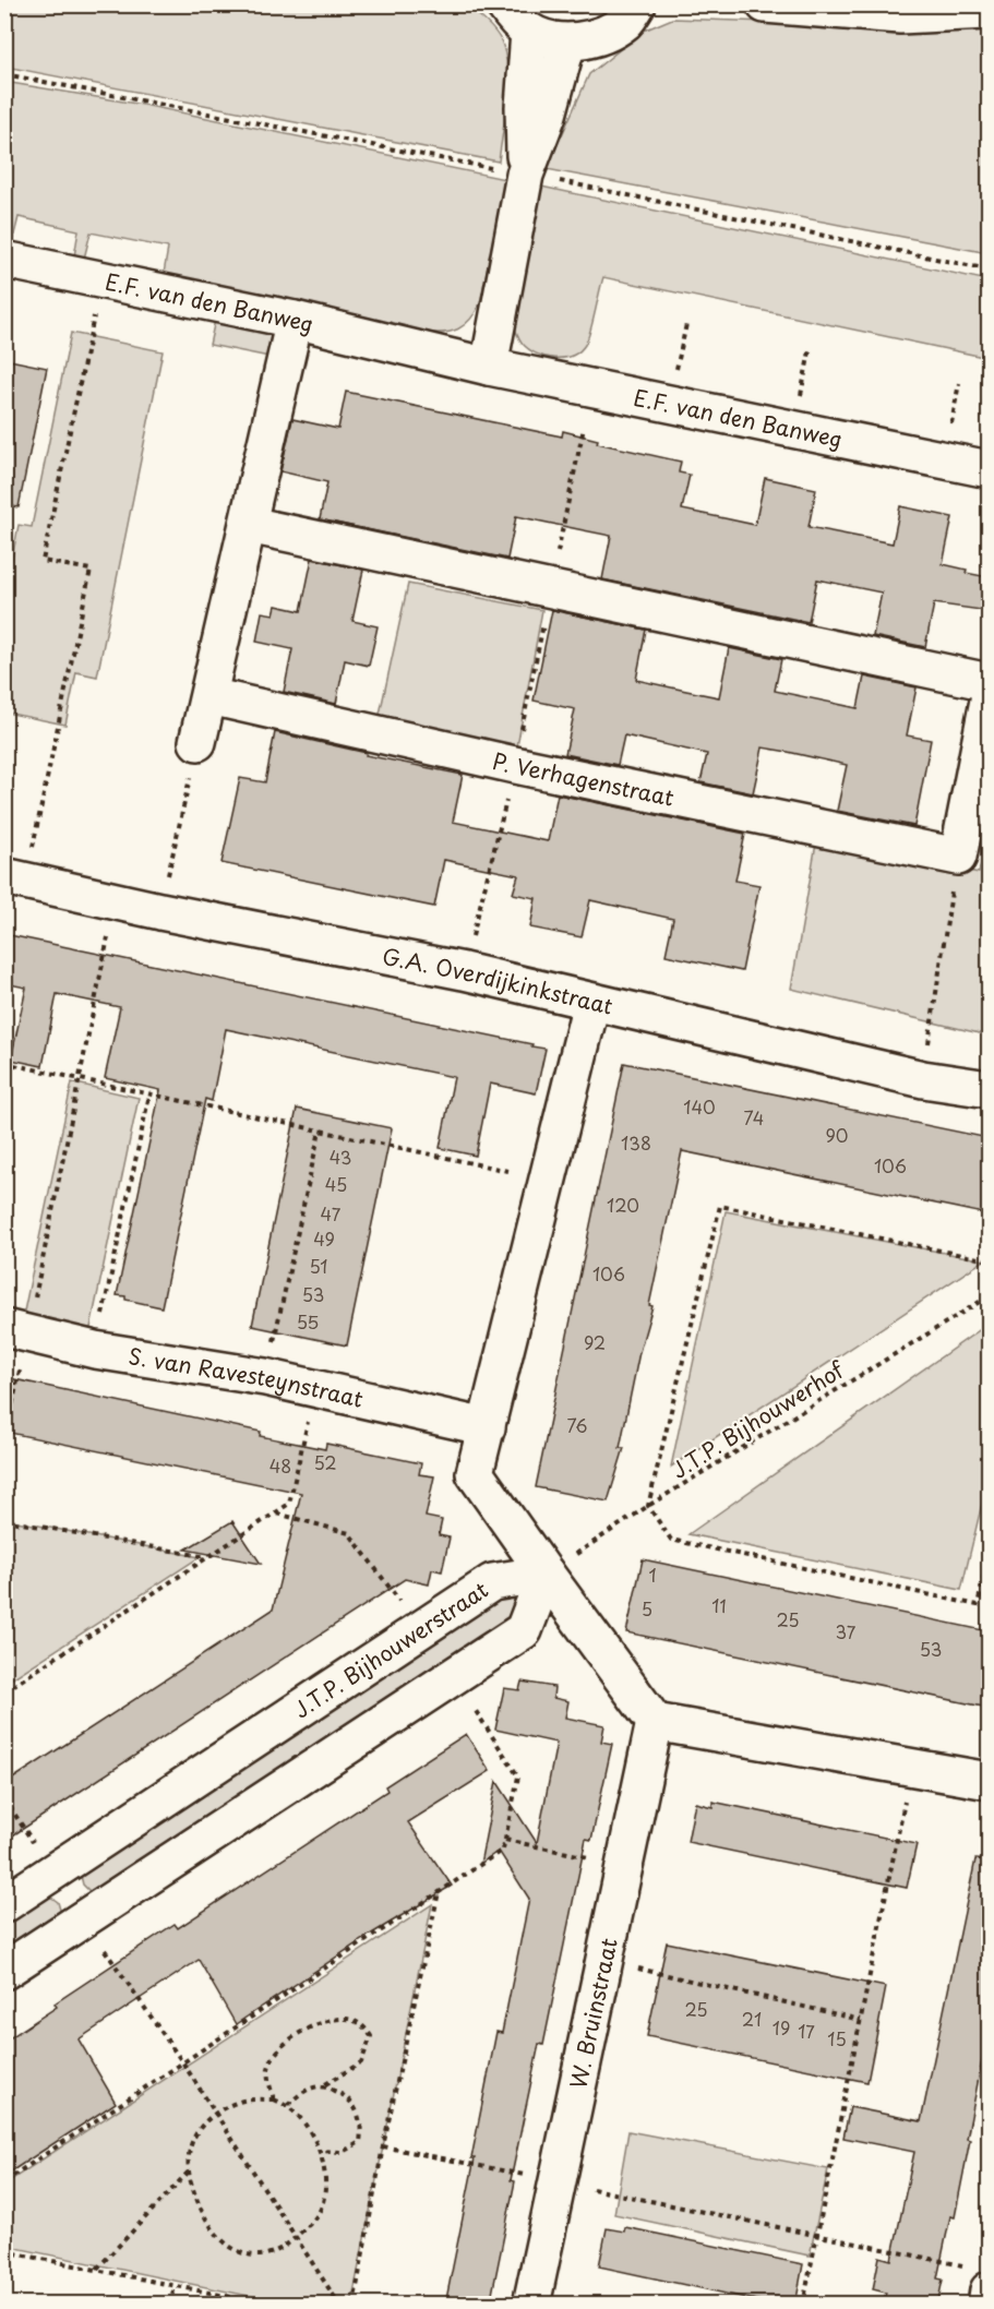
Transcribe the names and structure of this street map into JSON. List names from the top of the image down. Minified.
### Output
{"streets":{"street":["E.F. van den Banweg","P. Verhagenstraat","G.A. Overdijkinkstraat","S. van Ravesteynstraat","J.T.P. Bijhouwerstraat","W. Bruinstraat"],"path":["J.T.P. Bijhouwerhof"]},"crossings":[["J.T.P. Bijhouwerhof","J.T.P. Bijhouwerstraat"]],"house_numbers":["140","74","90","138","43","106","45","120","47","49","51","106","53","55","92","76","52","48","1","11","5","25","37","53","25","21","19","17","15"]}
